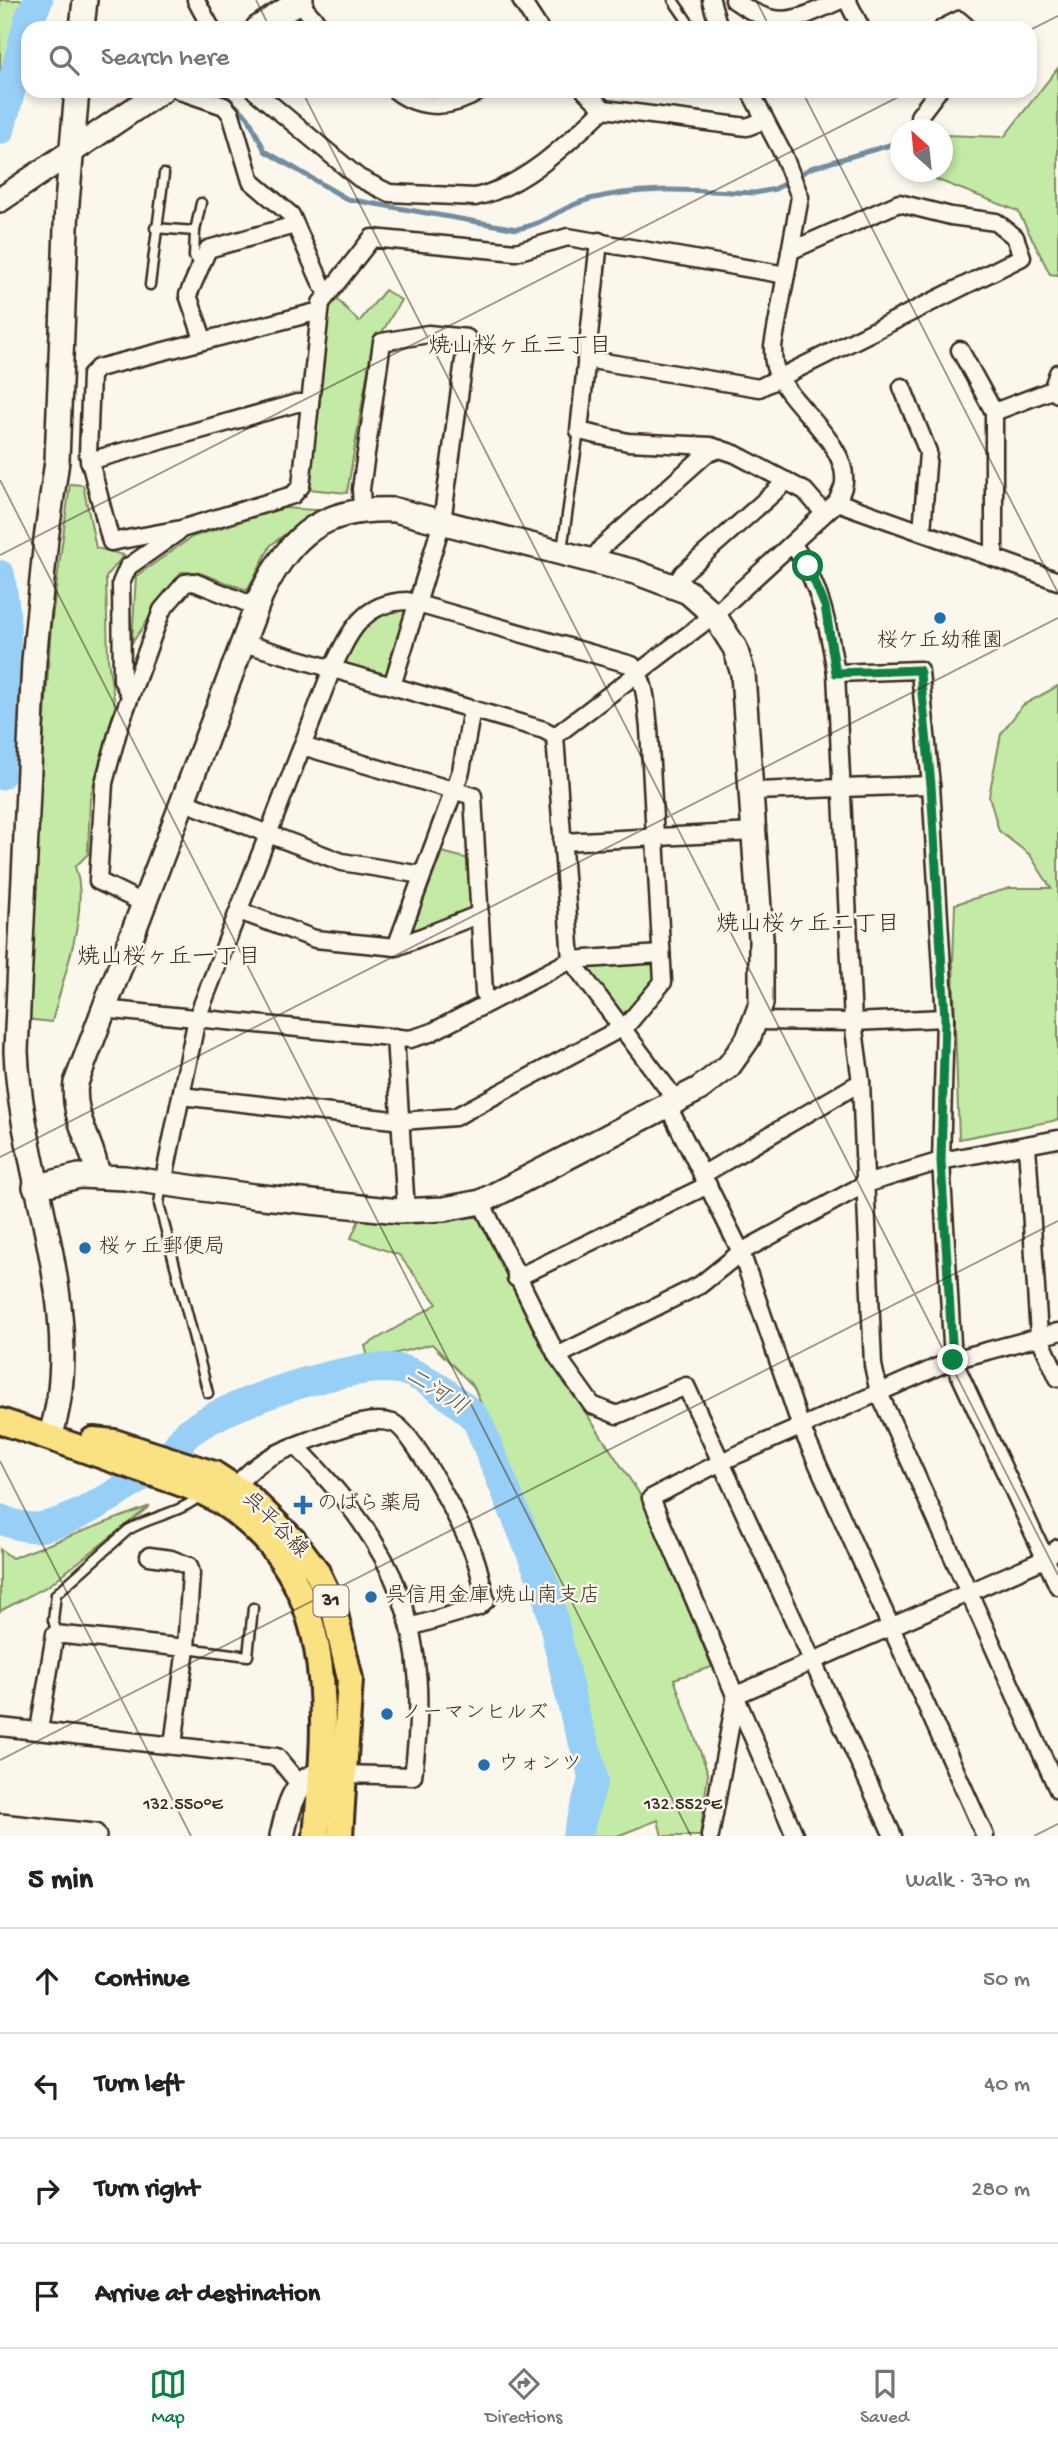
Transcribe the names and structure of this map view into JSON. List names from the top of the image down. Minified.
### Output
{"streets":{"main road":["呉平谷線","31"]},"districts":["焼山桜ヶ丘三丁目","焼山桜ヶ丘二丁目","焼山桜ヶ丘一丁目"],"water":["二河川"],"places":{"other":["桜ケ丘幼稚園","桜ヶ丘郵便局","呉信用金庫 焼山南支店","ノーマンヒルズ","ウォンツ"],"health":["のばら薬局"]},"north":"top left","page":{"search":"Search here","heading":["5 min","Walk · 370 m"],"list":[["Continue","50 m"],["Turn left","40 m"],["Turn right","280 m"],"Arrive at destination"],"nav":["Map","Directions","Saved"]},"coordinates":["132.550°E","132.552°E"]}
